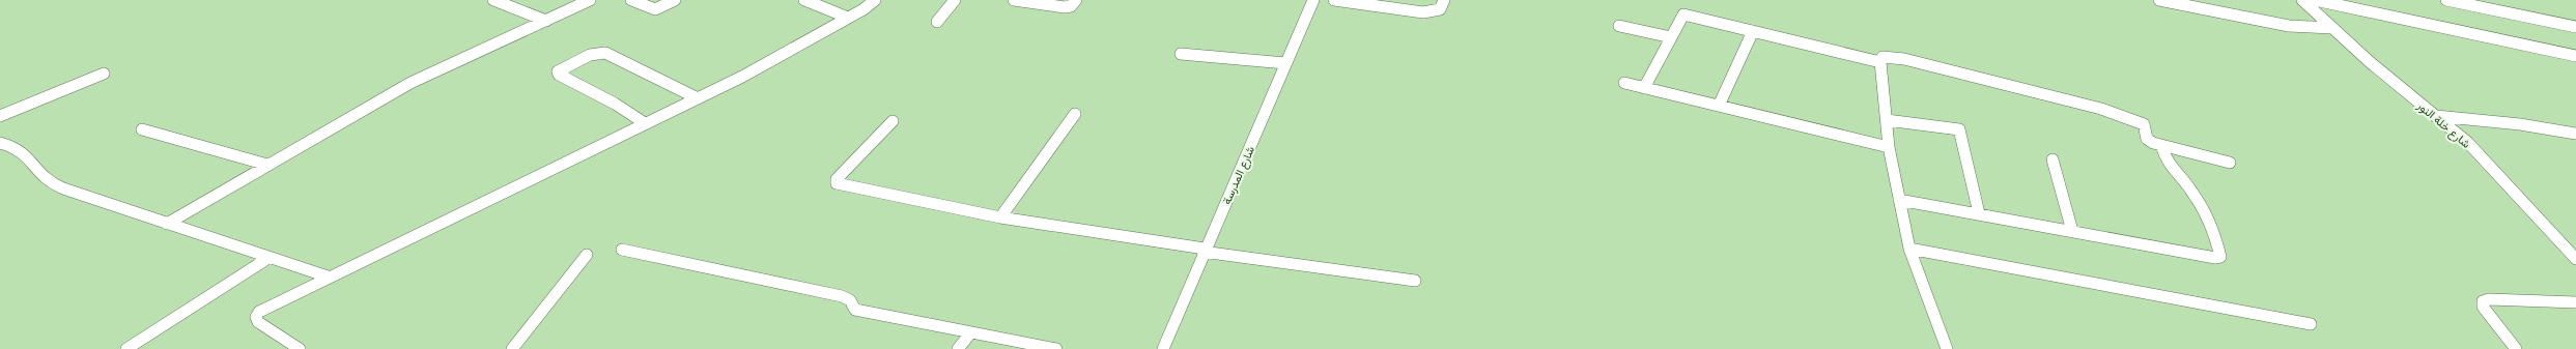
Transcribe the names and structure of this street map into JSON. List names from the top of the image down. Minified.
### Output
{"streets":{"street":["شارع خلة النور","شارع المدرسة"]}}
